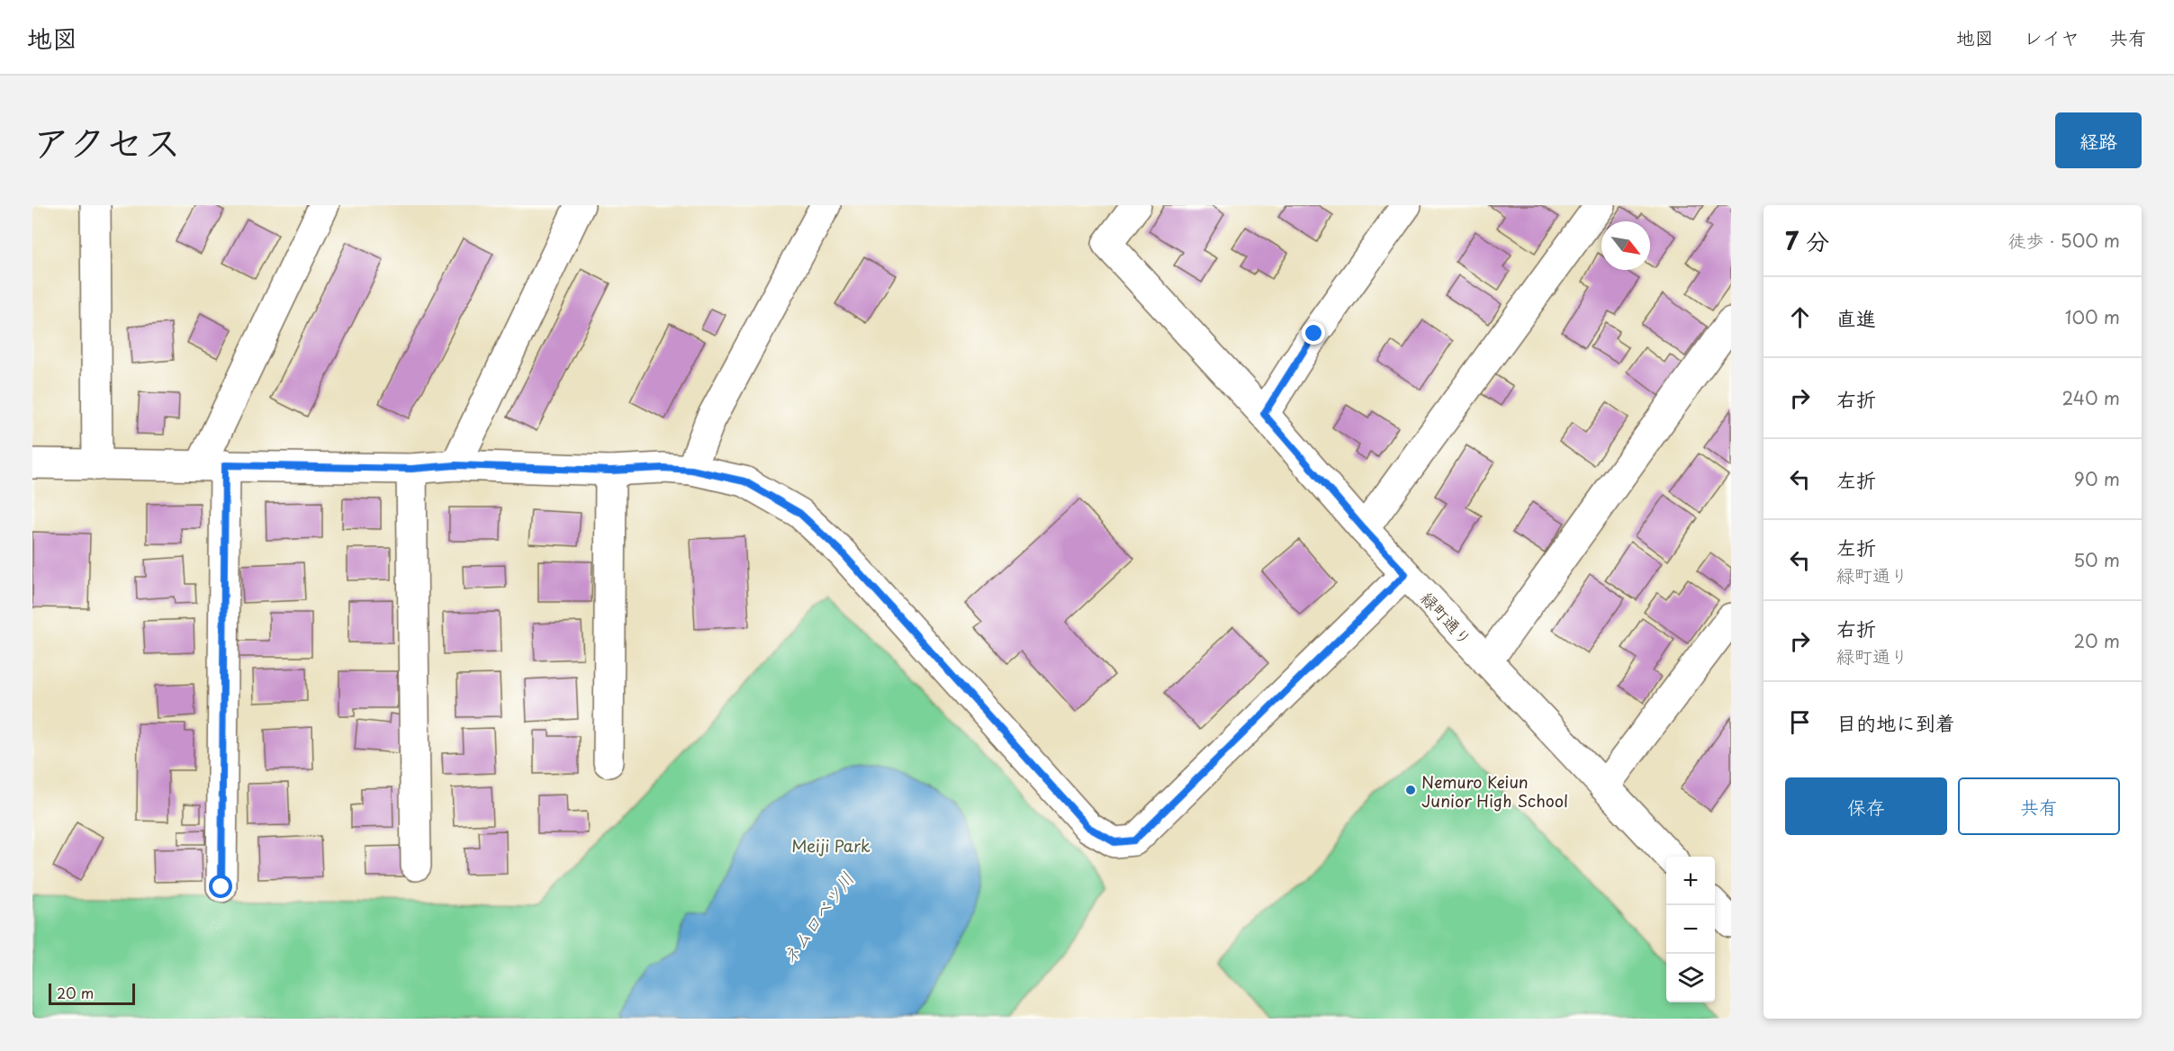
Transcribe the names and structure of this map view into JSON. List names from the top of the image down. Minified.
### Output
{"streets":{"street":["緑町通り"]},"water":["ネムロベツ川"],"parks":["Meiji Park"],"places":["Nemuro Keiun Junior High School"],"scale_bar":"20 m","north":"bottom right","page":{"header":"地図","nav":["地図","レイヤ","共有"],"title":"アクセス","buttons":["経路",["保存","共有"]],"heading":["7 分","徒歩 · 500 m"],"list":[["直進","100 m"],["右折","240 m"],["左折","90 m"],["左折","緑町通り","50 m"],["右折","緑町通り","20 m"],"目的地に到着"],"map_buttons":["+","−"],"scale":"20 m"}}
